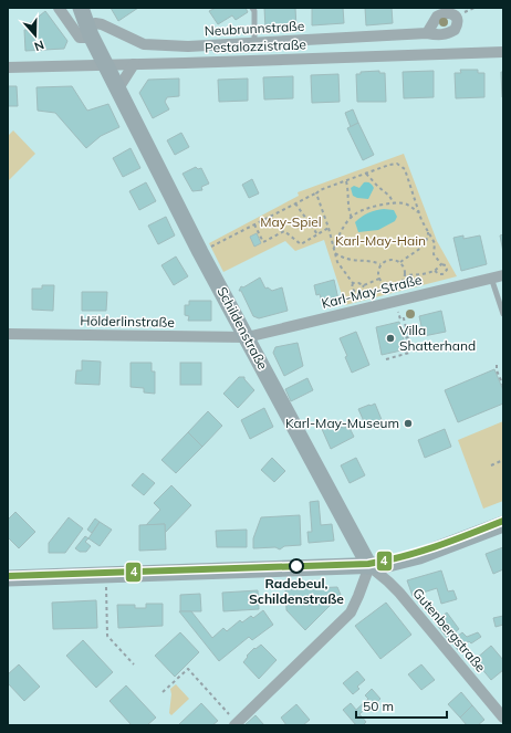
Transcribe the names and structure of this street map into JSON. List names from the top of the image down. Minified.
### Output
{"streets":{"street":["Neubrunnstraße","Pestalozzistraße","Karl-May-Straße","Hölderlinstraße","Schildenstraße","Gutenbergstraße"]},"crossings":[["Neubrunnstraße","Schildenstraße"],["Pestalozzistraße","Schildenstraße"],["Karl-May-Straße","Hölderlinstraße"],["Karl-May-Straße","Schildenstraße"],["Hölderlinstraße","Schildenstraße"],["Schildenstraße","Gutenbergstraße"]],"parks":["May-Spiel","Karl-May-Hain"],"places":["Villa Shatterhand","Karl-May-Museum","Radebeul, Schildenstraße"],"lines":["transit line 4"],"scale_bar":"50 m","north":"bottom"}
